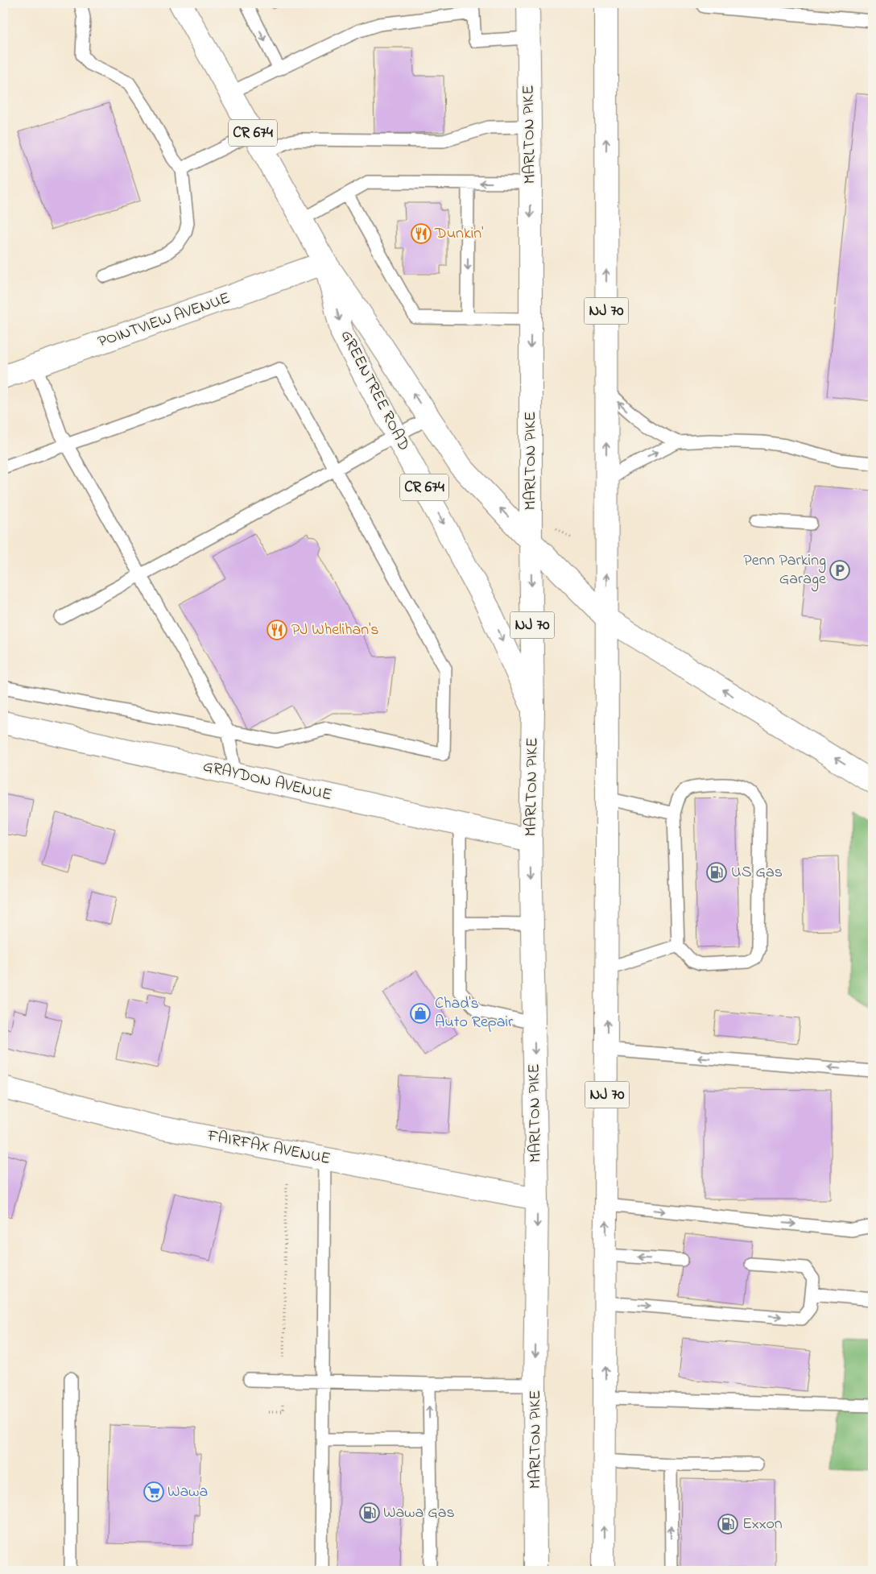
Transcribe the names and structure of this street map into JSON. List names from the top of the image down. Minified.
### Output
{"streets":{"main road":["CR 674","MARLTON PIKE","NJ 70","POINTVIEW AVENUE","GREENTREE ROAD","GRAYDON AVENUE","FAIRFAX AVENUE"]},"crossings":[["MARLTON PIKE","GREENTREE ROAD"],["MARLTON PIKE","GRAYDON AVENUE"],["MARLTON PIKE","FAIRFAX AVENUE"],["NJ 70","GREENTREE ROAD"],["POINTVIEW AVENUE","GREENTREE ROAD"]],"places":{"restaurant":["Dunkin'","PJ Whelihan's"],"parking":["Penn Parking Garage"],"fuel station":["US Gas","Wawa Gas","Exxon"],"shop":["Chad's Auto Repair"],"supermarket":["Wawa"]}}
